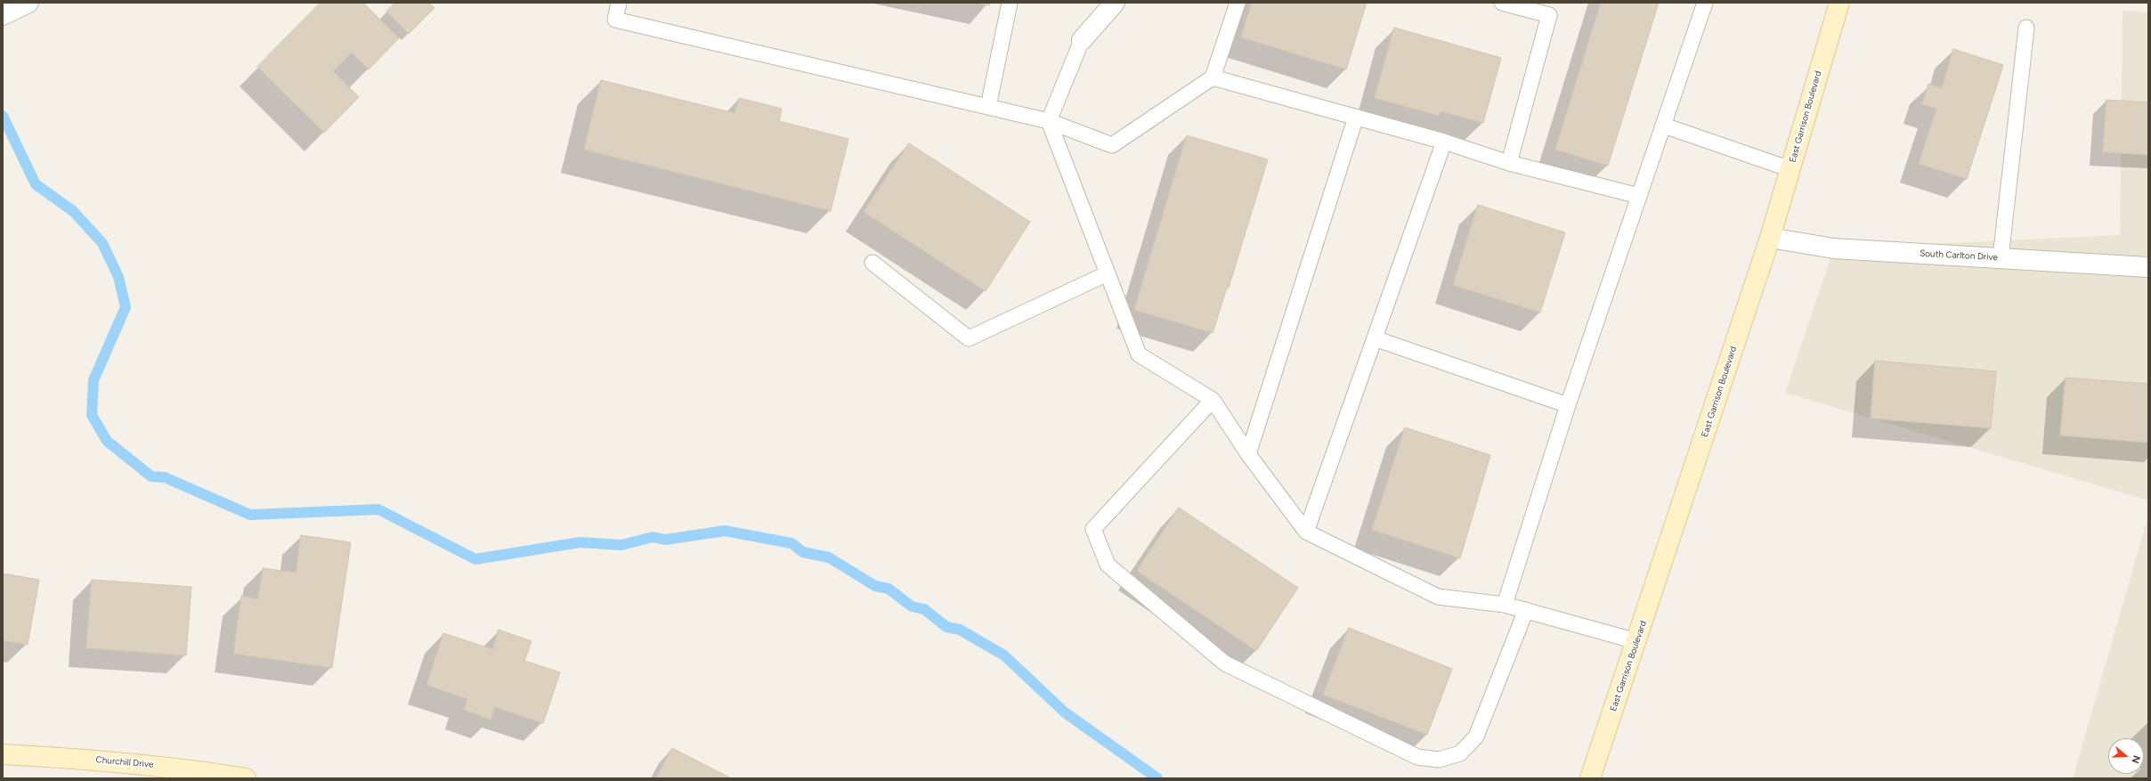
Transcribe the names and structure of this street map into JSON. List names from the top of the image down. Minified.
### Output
{"streets":{"main road":["East Garrison Boulevard","Churchill Drive"],"street":["South Carlton Drive"]},"crossings":[["East Garrison Boulevard","South Carlton Drive"]],"north":"right"}
